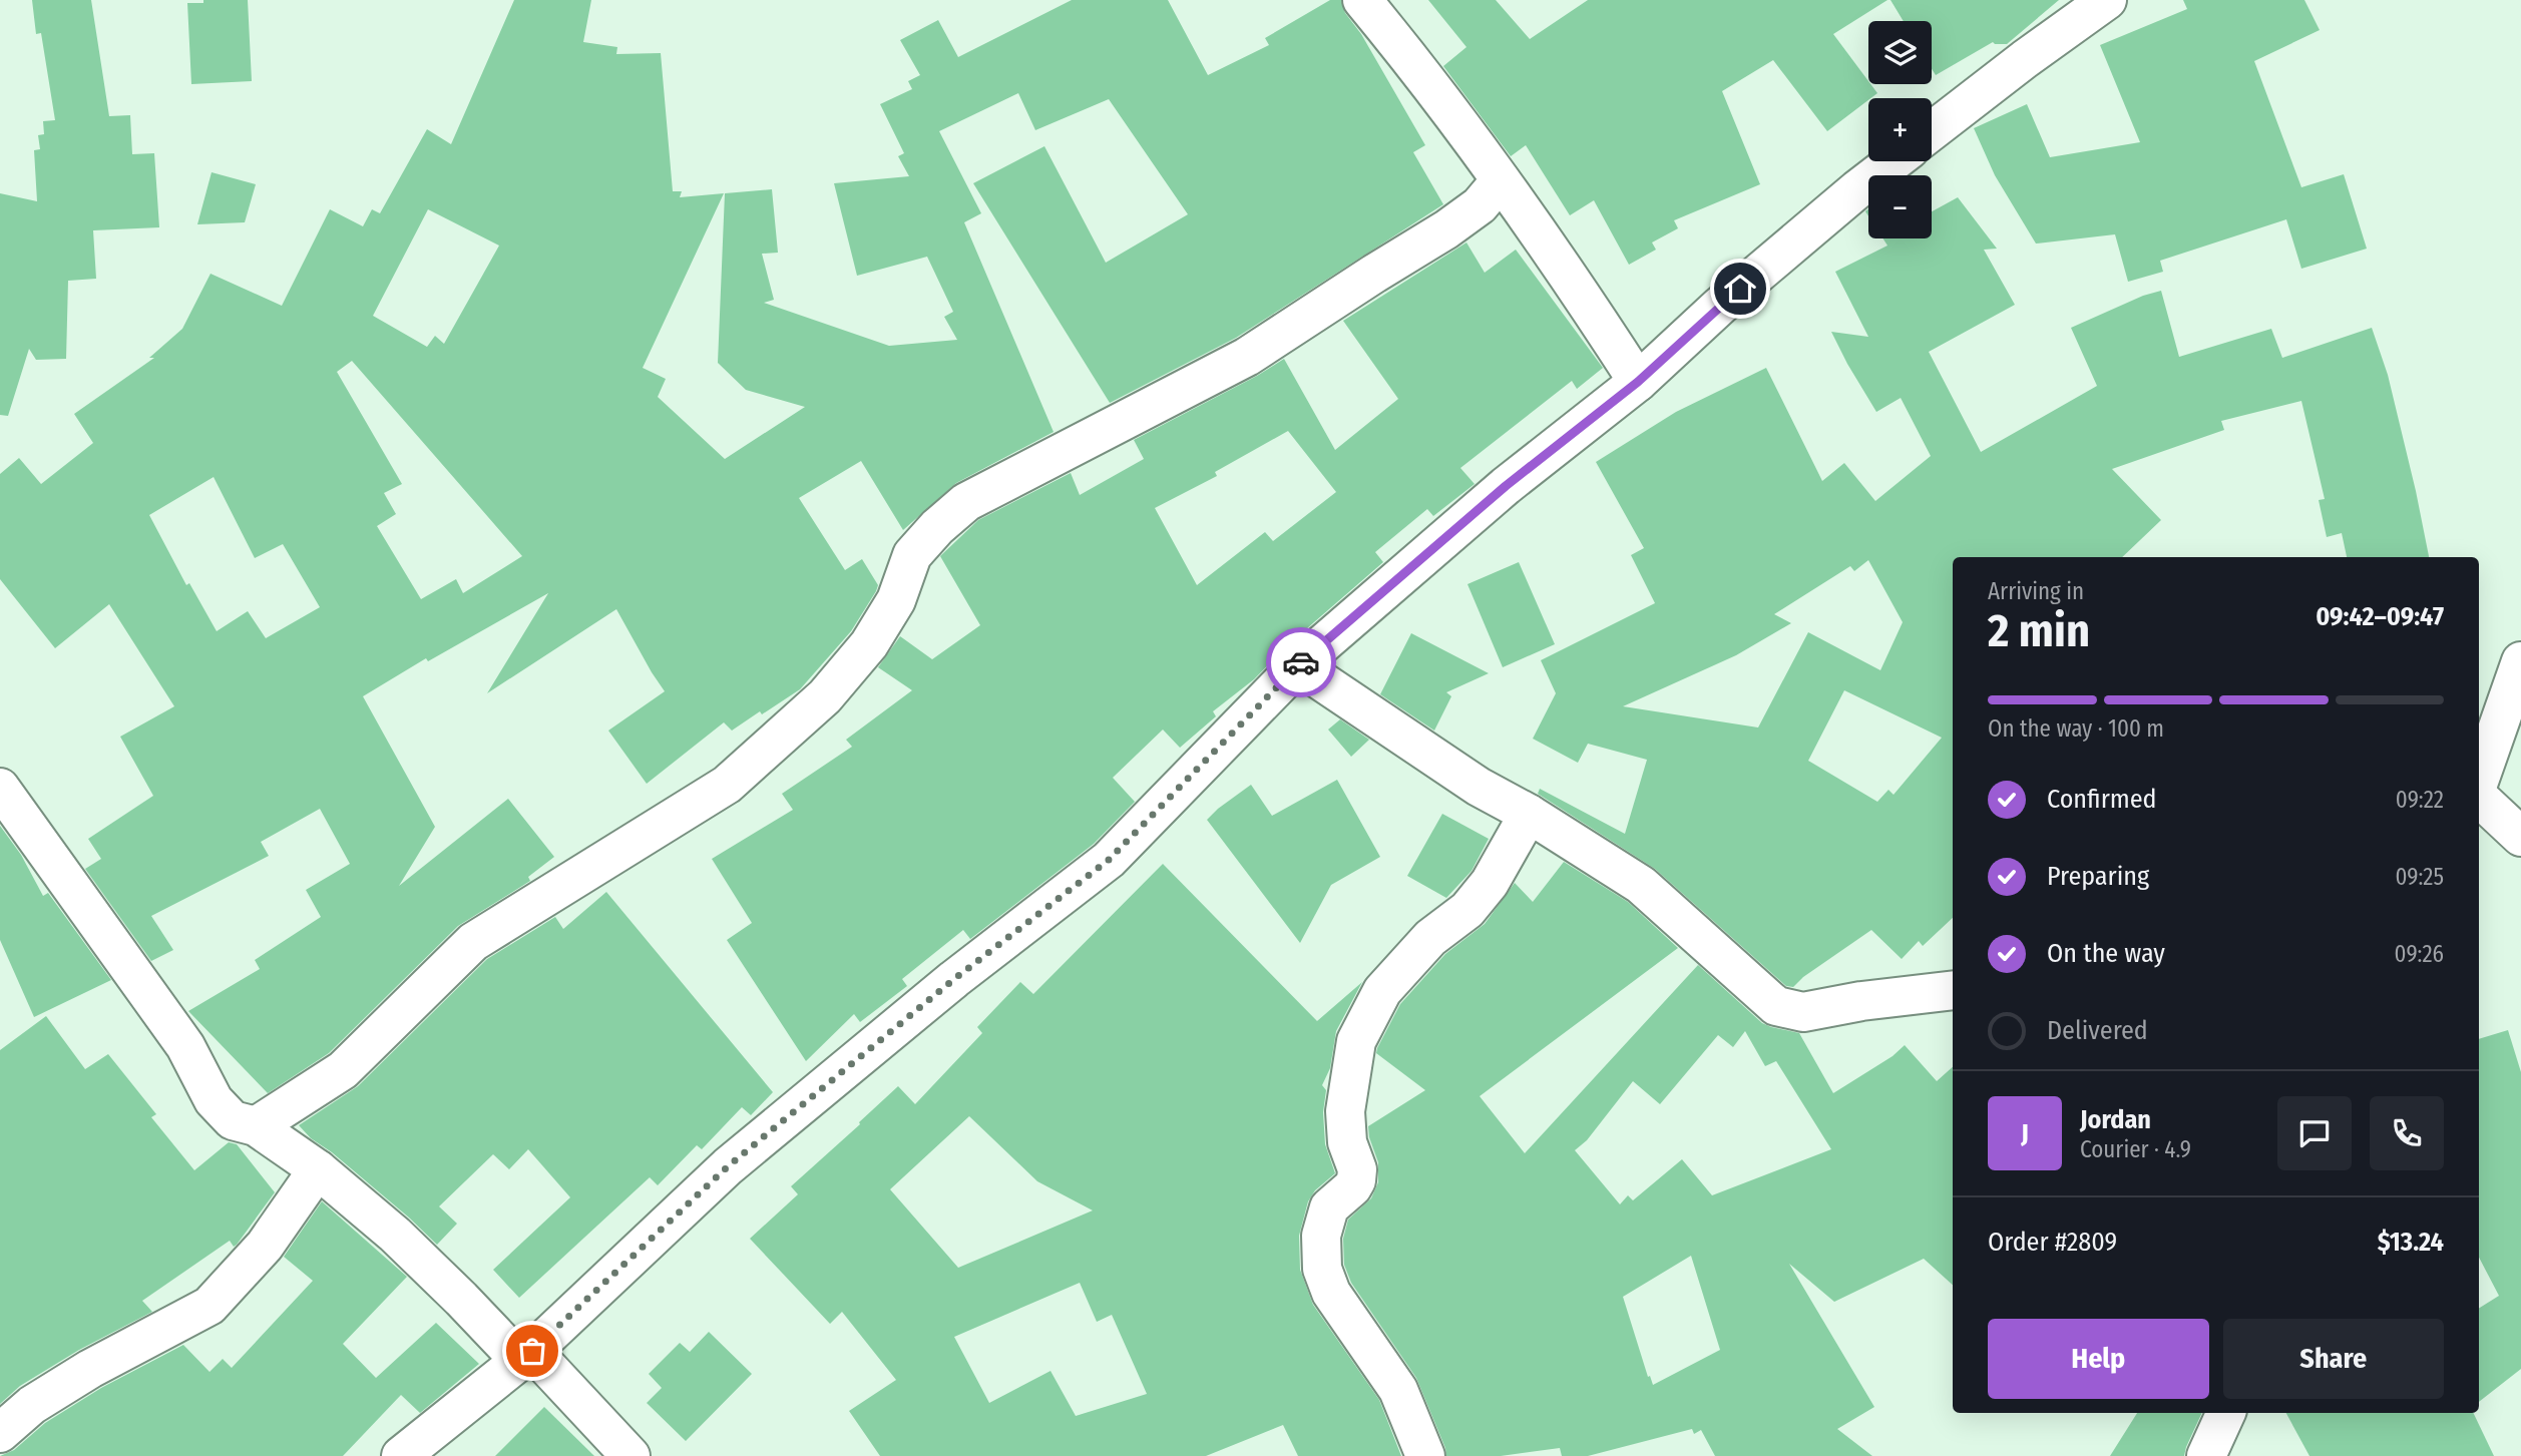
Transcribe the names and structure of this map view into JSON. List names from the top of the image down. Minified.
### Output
{"page":{"map_buttons":["+","−"],"heading":["2 min","Arriving in","09:42–09:47"],"panel":["Jordan","Courier · 4.9","Order #2809","$13.24"],"bar":"On the way · 100 m","list":[["Confirmed","09:22"],["Preparing","09:25"],["On the way","09:26"],"Delivered"],"round":"J","buttons":["Help","Share"]}}
